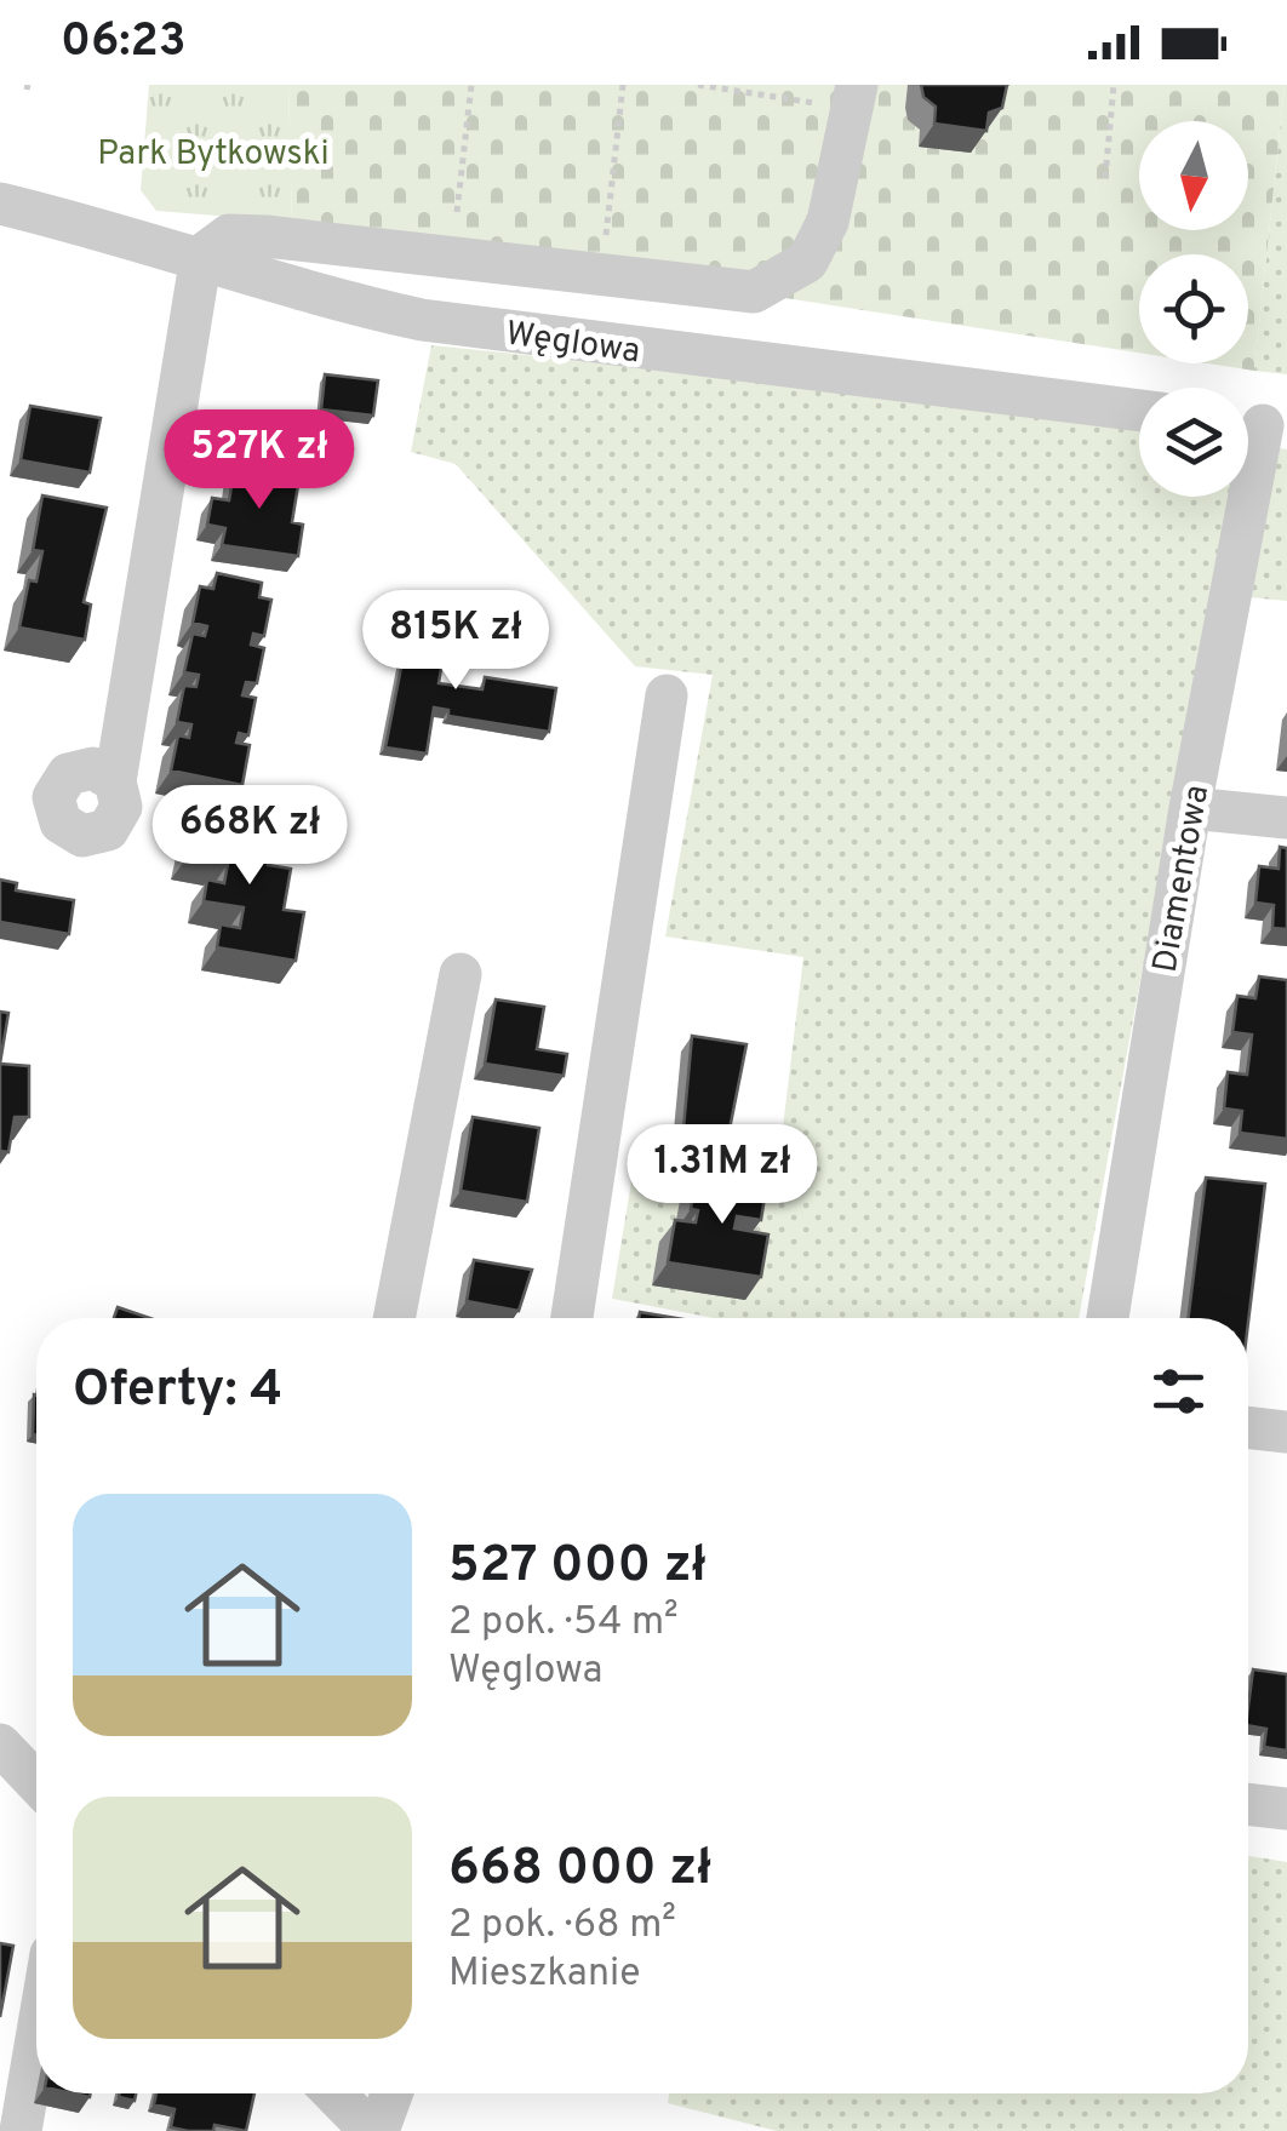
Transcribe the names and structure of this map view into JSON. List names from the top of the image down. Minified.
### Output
{"streets":{"street":["Węglowa","Diamentowa"]},"parks":["Park Bytkowski"],"north":"bottom","page":{"status":"06:23","price":["527K zł","815K zł","668K zł","1.31M zł"],"heading":"Oferty: 4","list":[{"name":"527 000 zł","note":"2 pok. · 54 m² · Węglowa"},{"name":"668 000 zł","note":"2 pok. · 68 m² · Mieszkanie"}]}}
